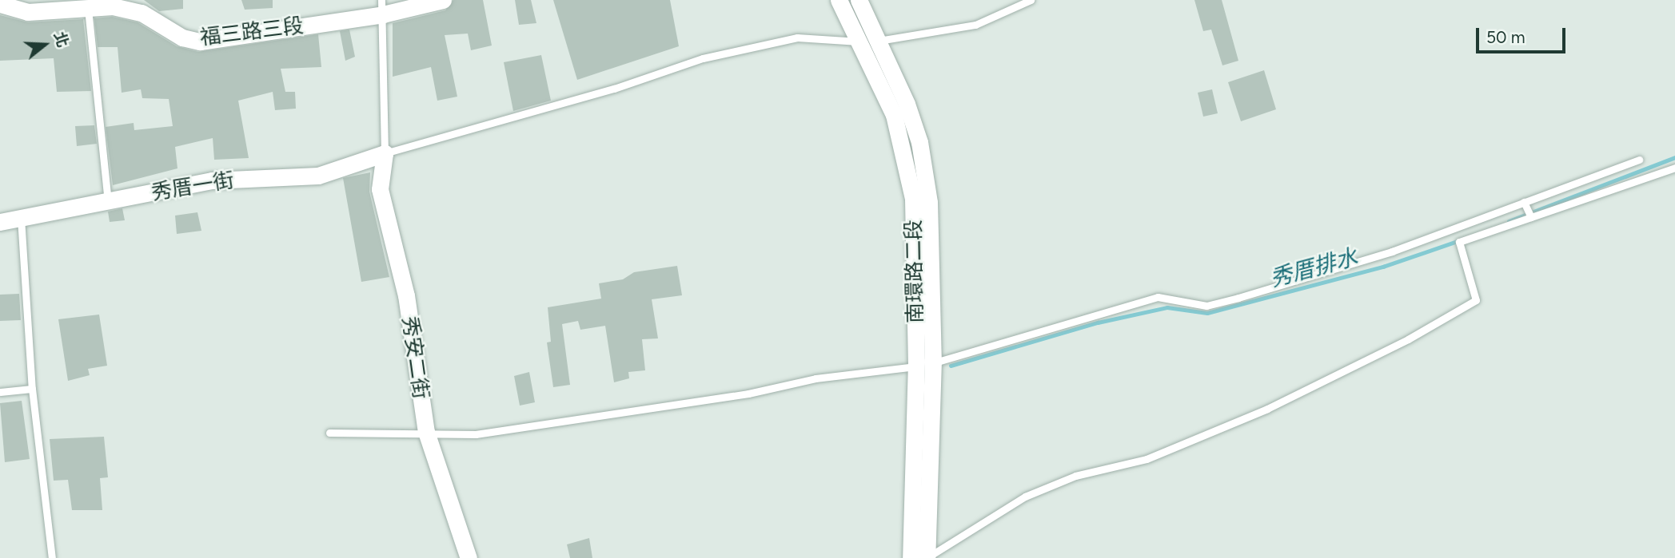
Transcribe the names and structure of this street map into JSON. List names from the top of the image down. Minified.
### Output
{"streets":{"street":["福三路三段","秀厝一街","南環路二段","秀安二街"]},"crossings":[["秀厝一街","秀安二街"]],"water":["秀厝排水"],"scale_bar":"50 m","north":"right"}
